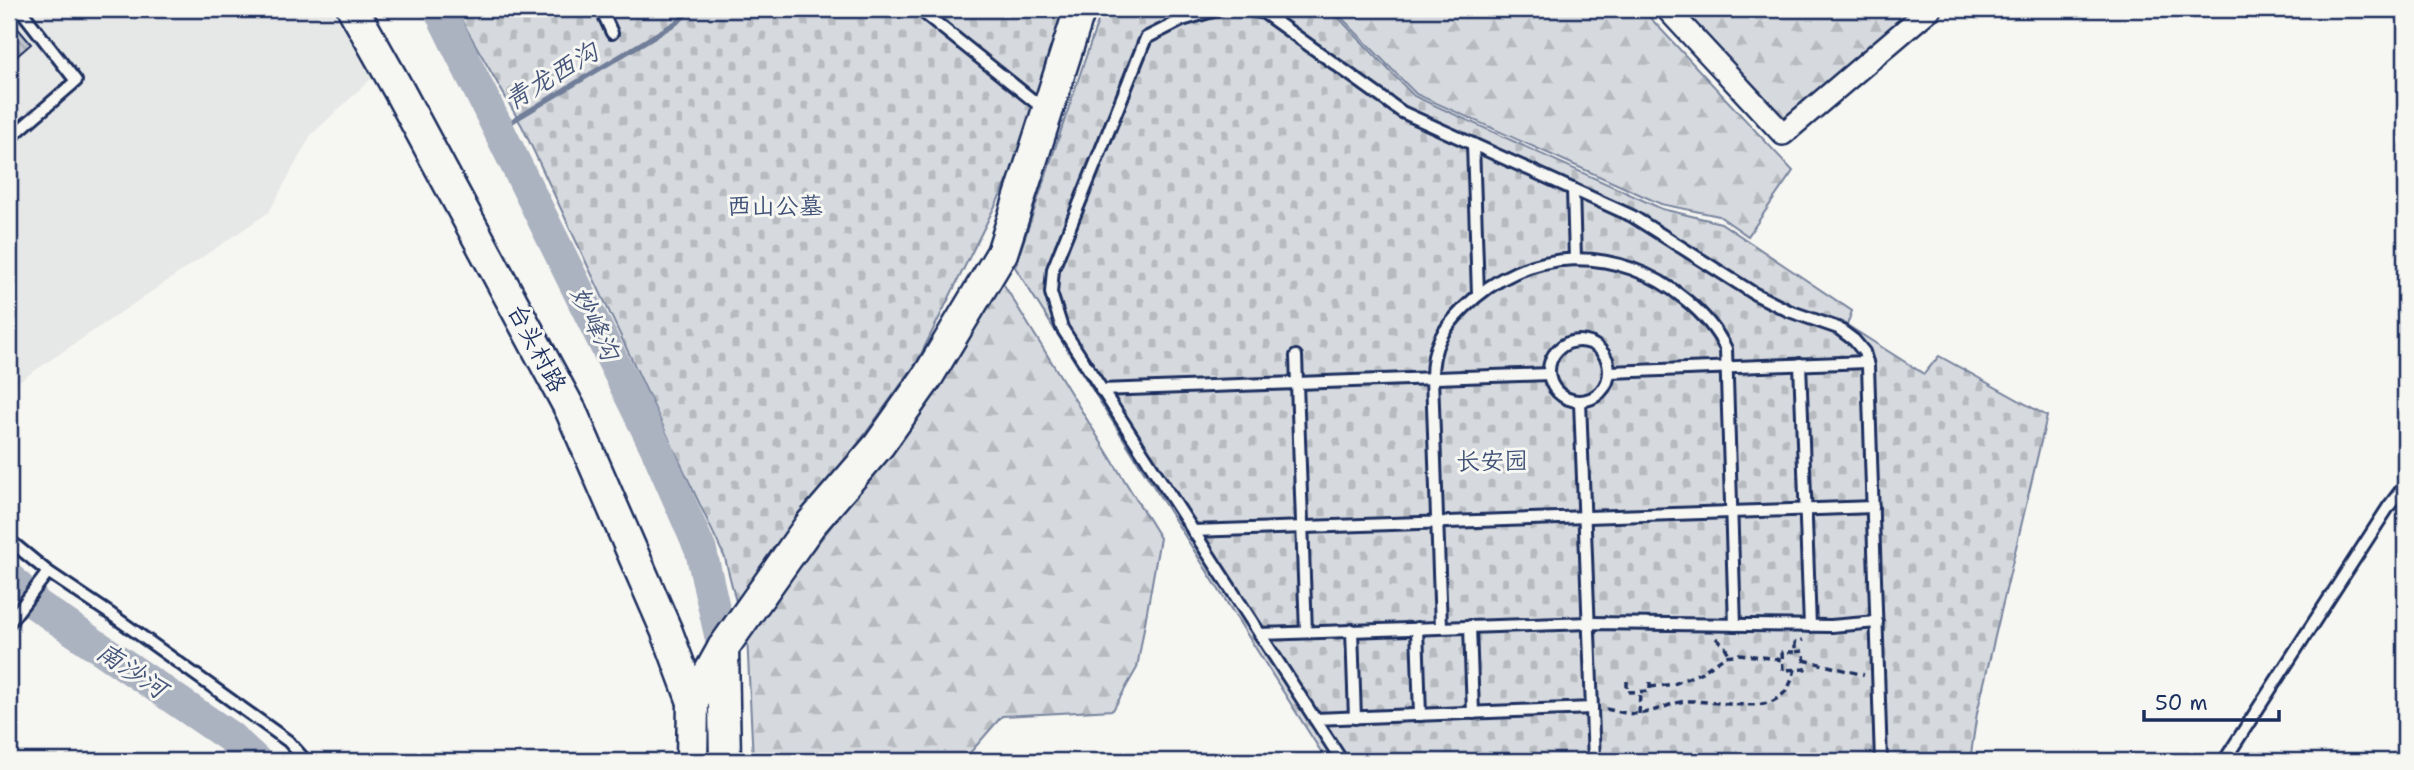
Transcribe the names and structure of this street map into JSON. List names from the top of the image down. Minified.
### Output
{"streets":{"street":["台头村路"]},"water":["青龙西沟","妙峰沟","南沙河"],"parks":["西山公墓","长安园"],"scale_bar":"50 m"}
